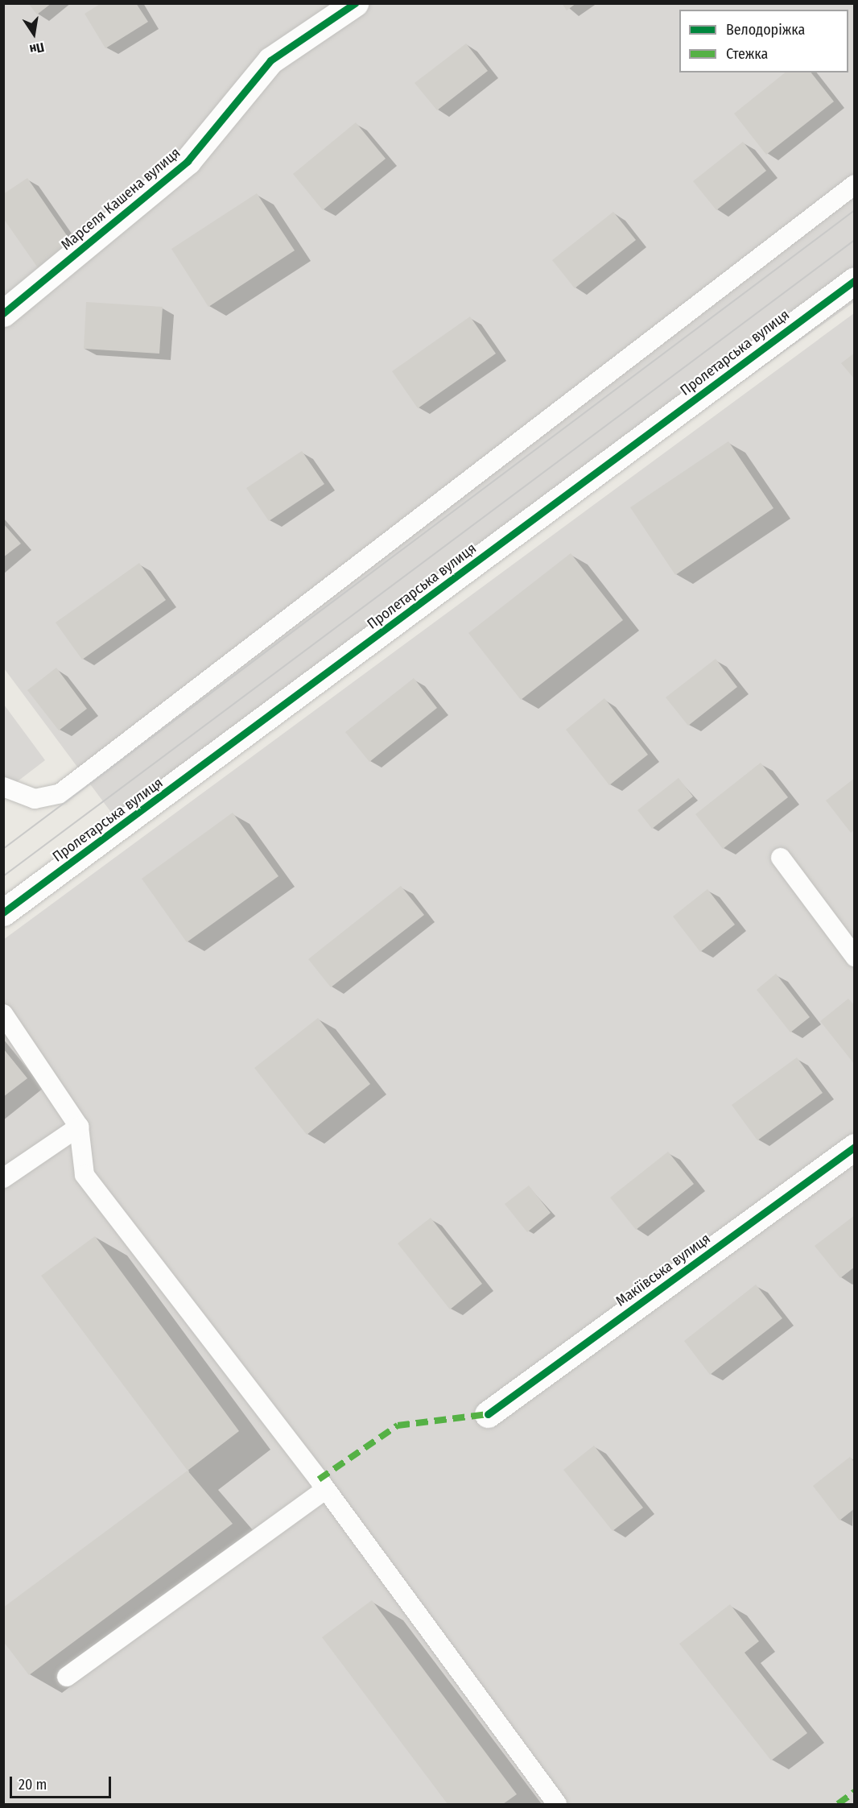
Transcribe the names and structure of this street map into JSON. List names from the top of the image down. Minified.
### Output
{"streets":{"street":["Марселя Кашена вулиця","Пролетарська вулиця","Макіївська вулиця"]},"legend":["Велодоріжка","Стежка"],"scale_bar":"20 m","north":"bottom"}
